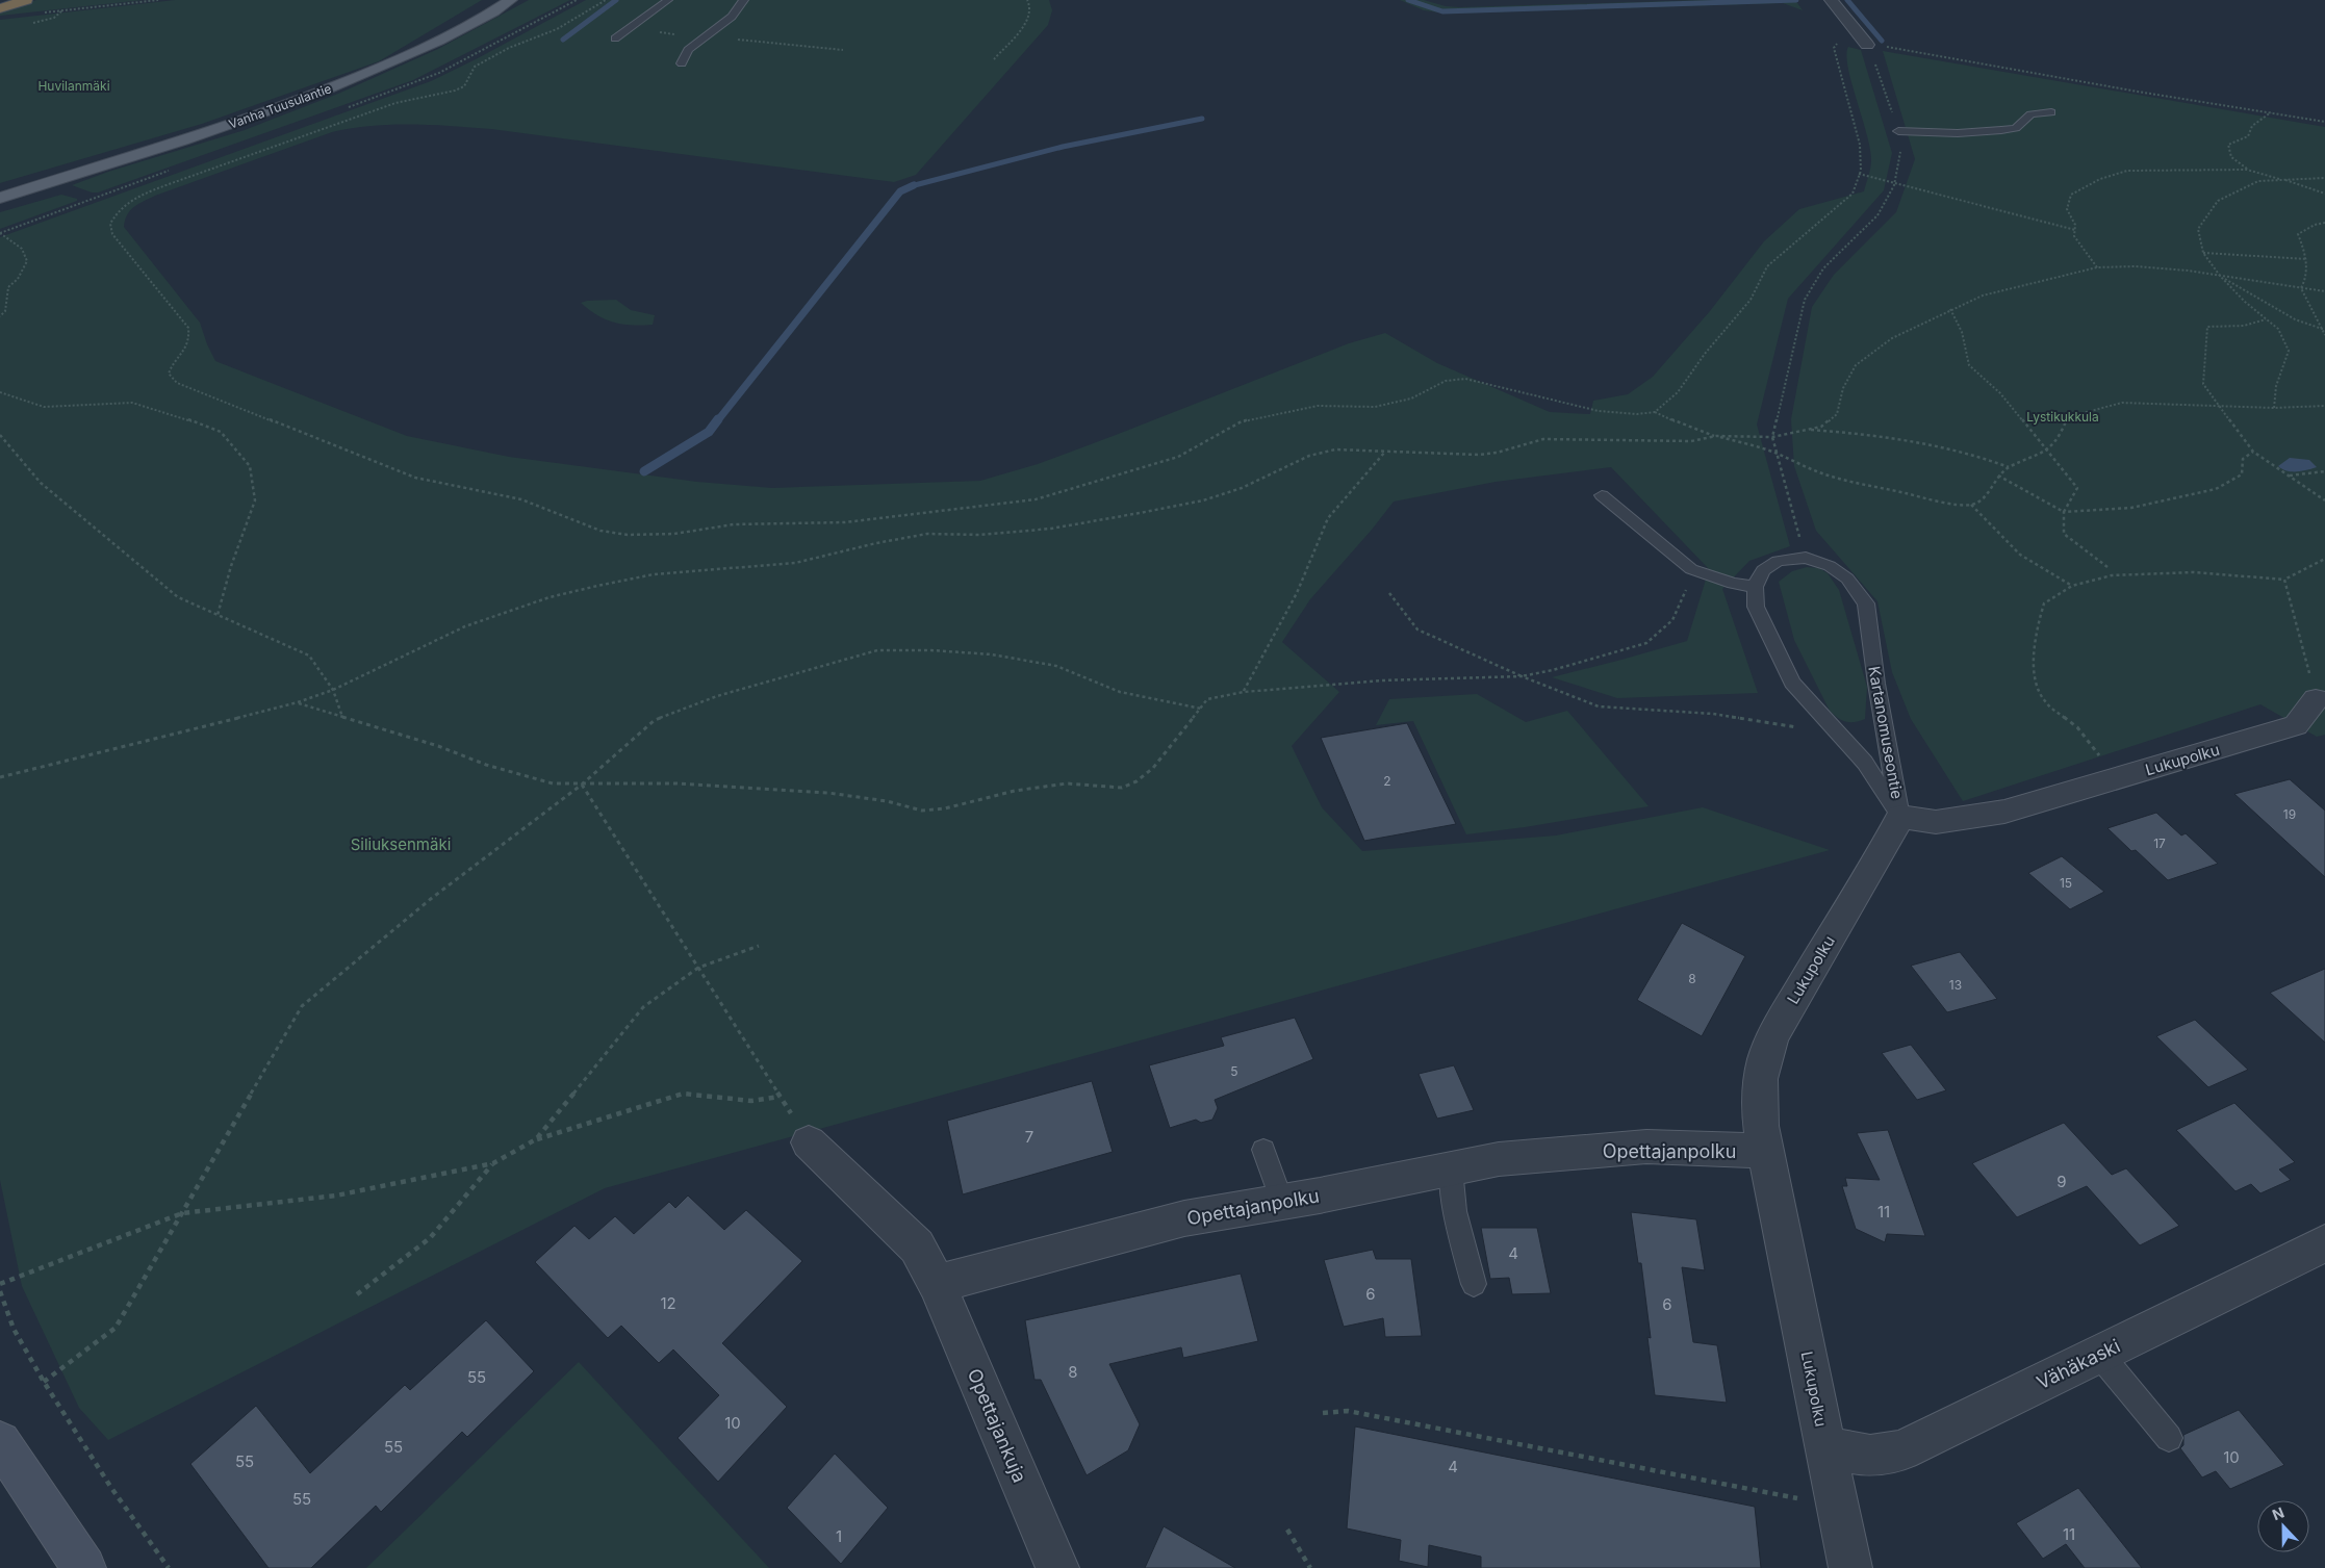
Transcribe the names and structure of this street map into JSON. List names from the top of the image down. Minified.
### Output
{"streets":{"main road":["Vanha Tuusulantie"],"street":["Lukupolku","Opettajanpolku","Vähäkaski","Opettajankuja"],"lane":["Kartanomuseontie"]},"crossings":[["Kartanomuseontie","Lukupolku"],["Lukupolku","Opettajanpolku"],["Lukupolku","Vähäkaski"],["Opettajanpolku","Opettajankuja"]],"parks":["Huvilanmäki","Lystikukkula","Siliuksenmäki"],"house_numbers":["2","19","17","15","8","13","5","7","9","11","4","6","12","6","8","55","10","55","10","55","4","55","11","1"],"north":"top"}
